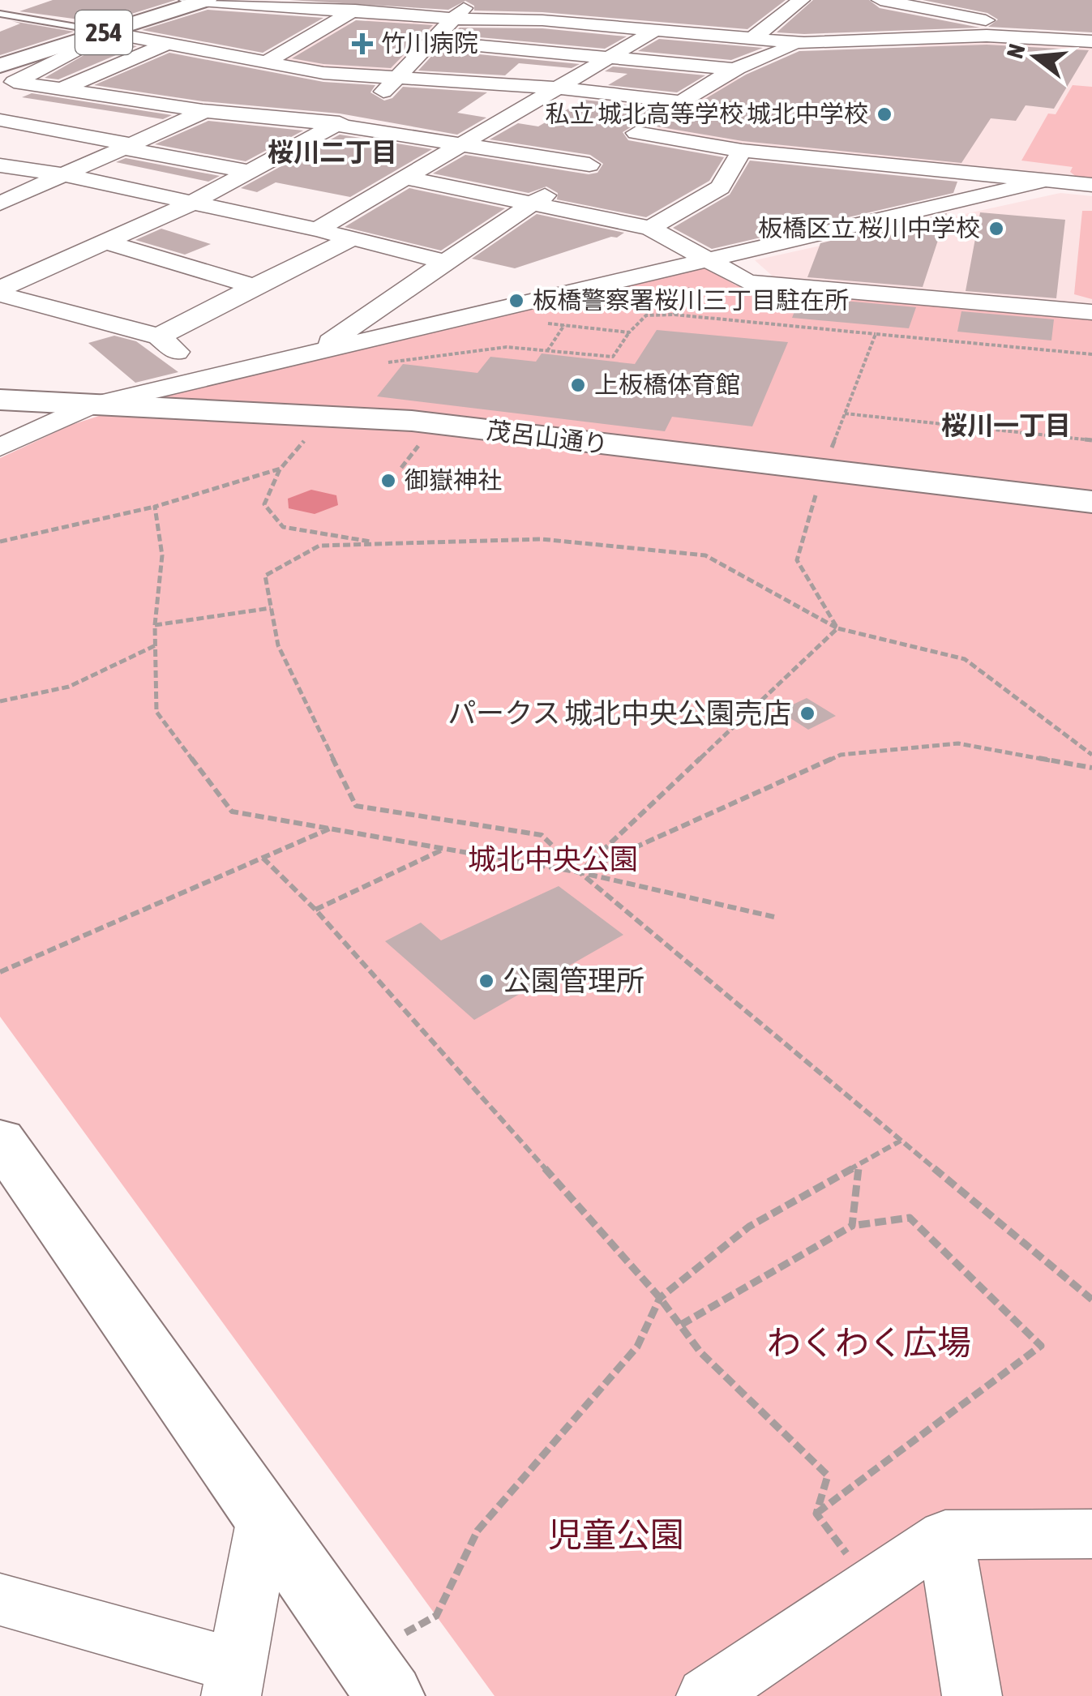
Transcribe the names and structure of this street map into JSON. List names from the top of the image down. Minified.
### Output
{"streets":{"main road":["254","茂呂山通り"]},"districts":["桜川二丁目","桜川一丁目"],"parks":["城北中央公園","わくわく広場","児童公園"],"places":{"health":["竹川病院"],"other":["私立 城北高等学校 城北中学校","板橋区立 桜川中学校","板橋警察署桜川三丁目駐在所","上板橋体育館","御嶽神社","パークス 城北中央公園売店","公園管理所"]},"north":"left"}
